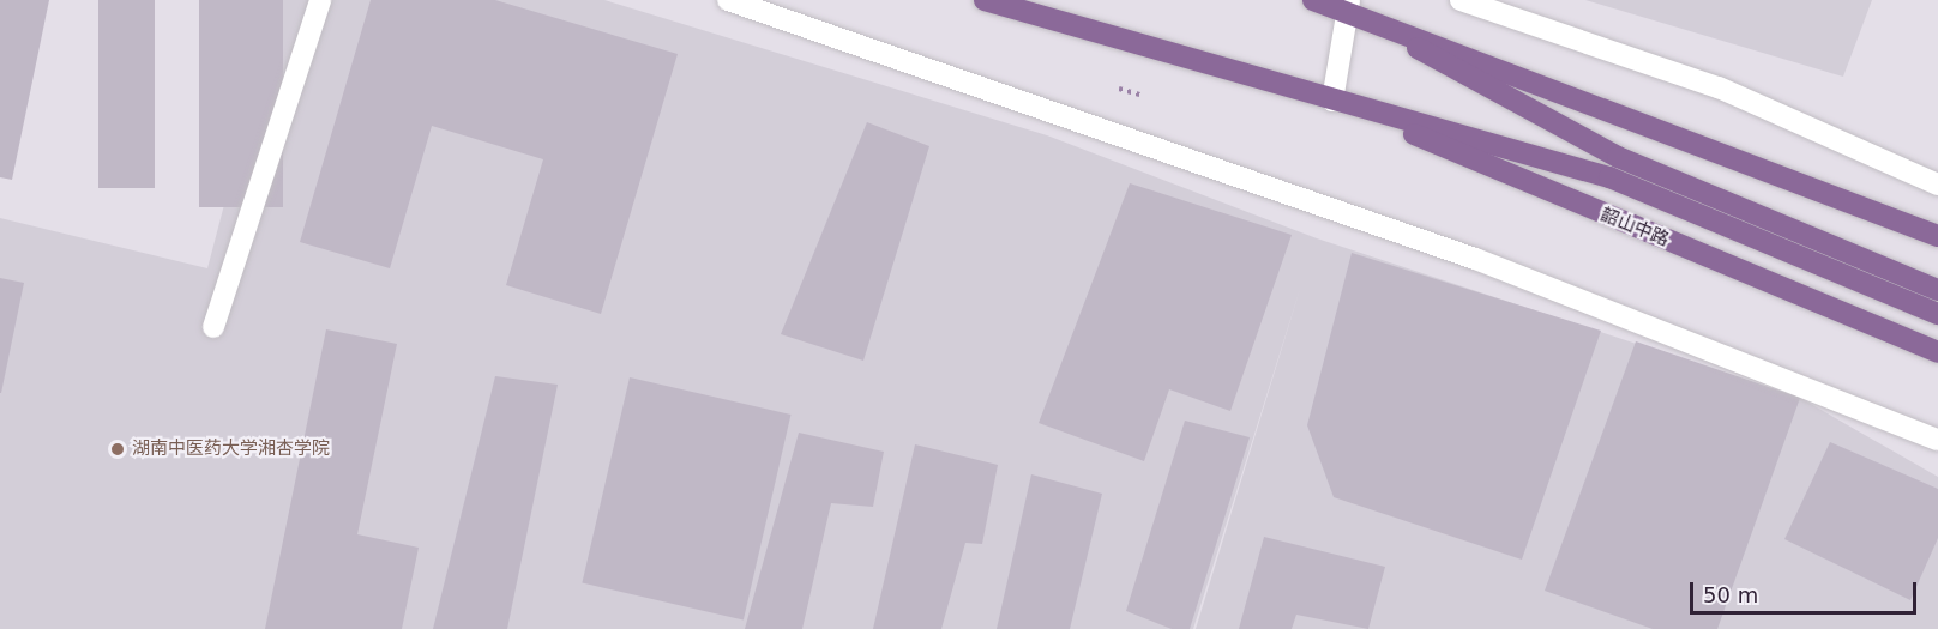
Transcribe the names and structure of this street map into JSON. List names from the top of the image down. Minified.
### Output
{"streets":{"main road":["韶山中路"]},"places":["湖南中医药大学湘杏学院"],"scale_bar":"50 m"}
